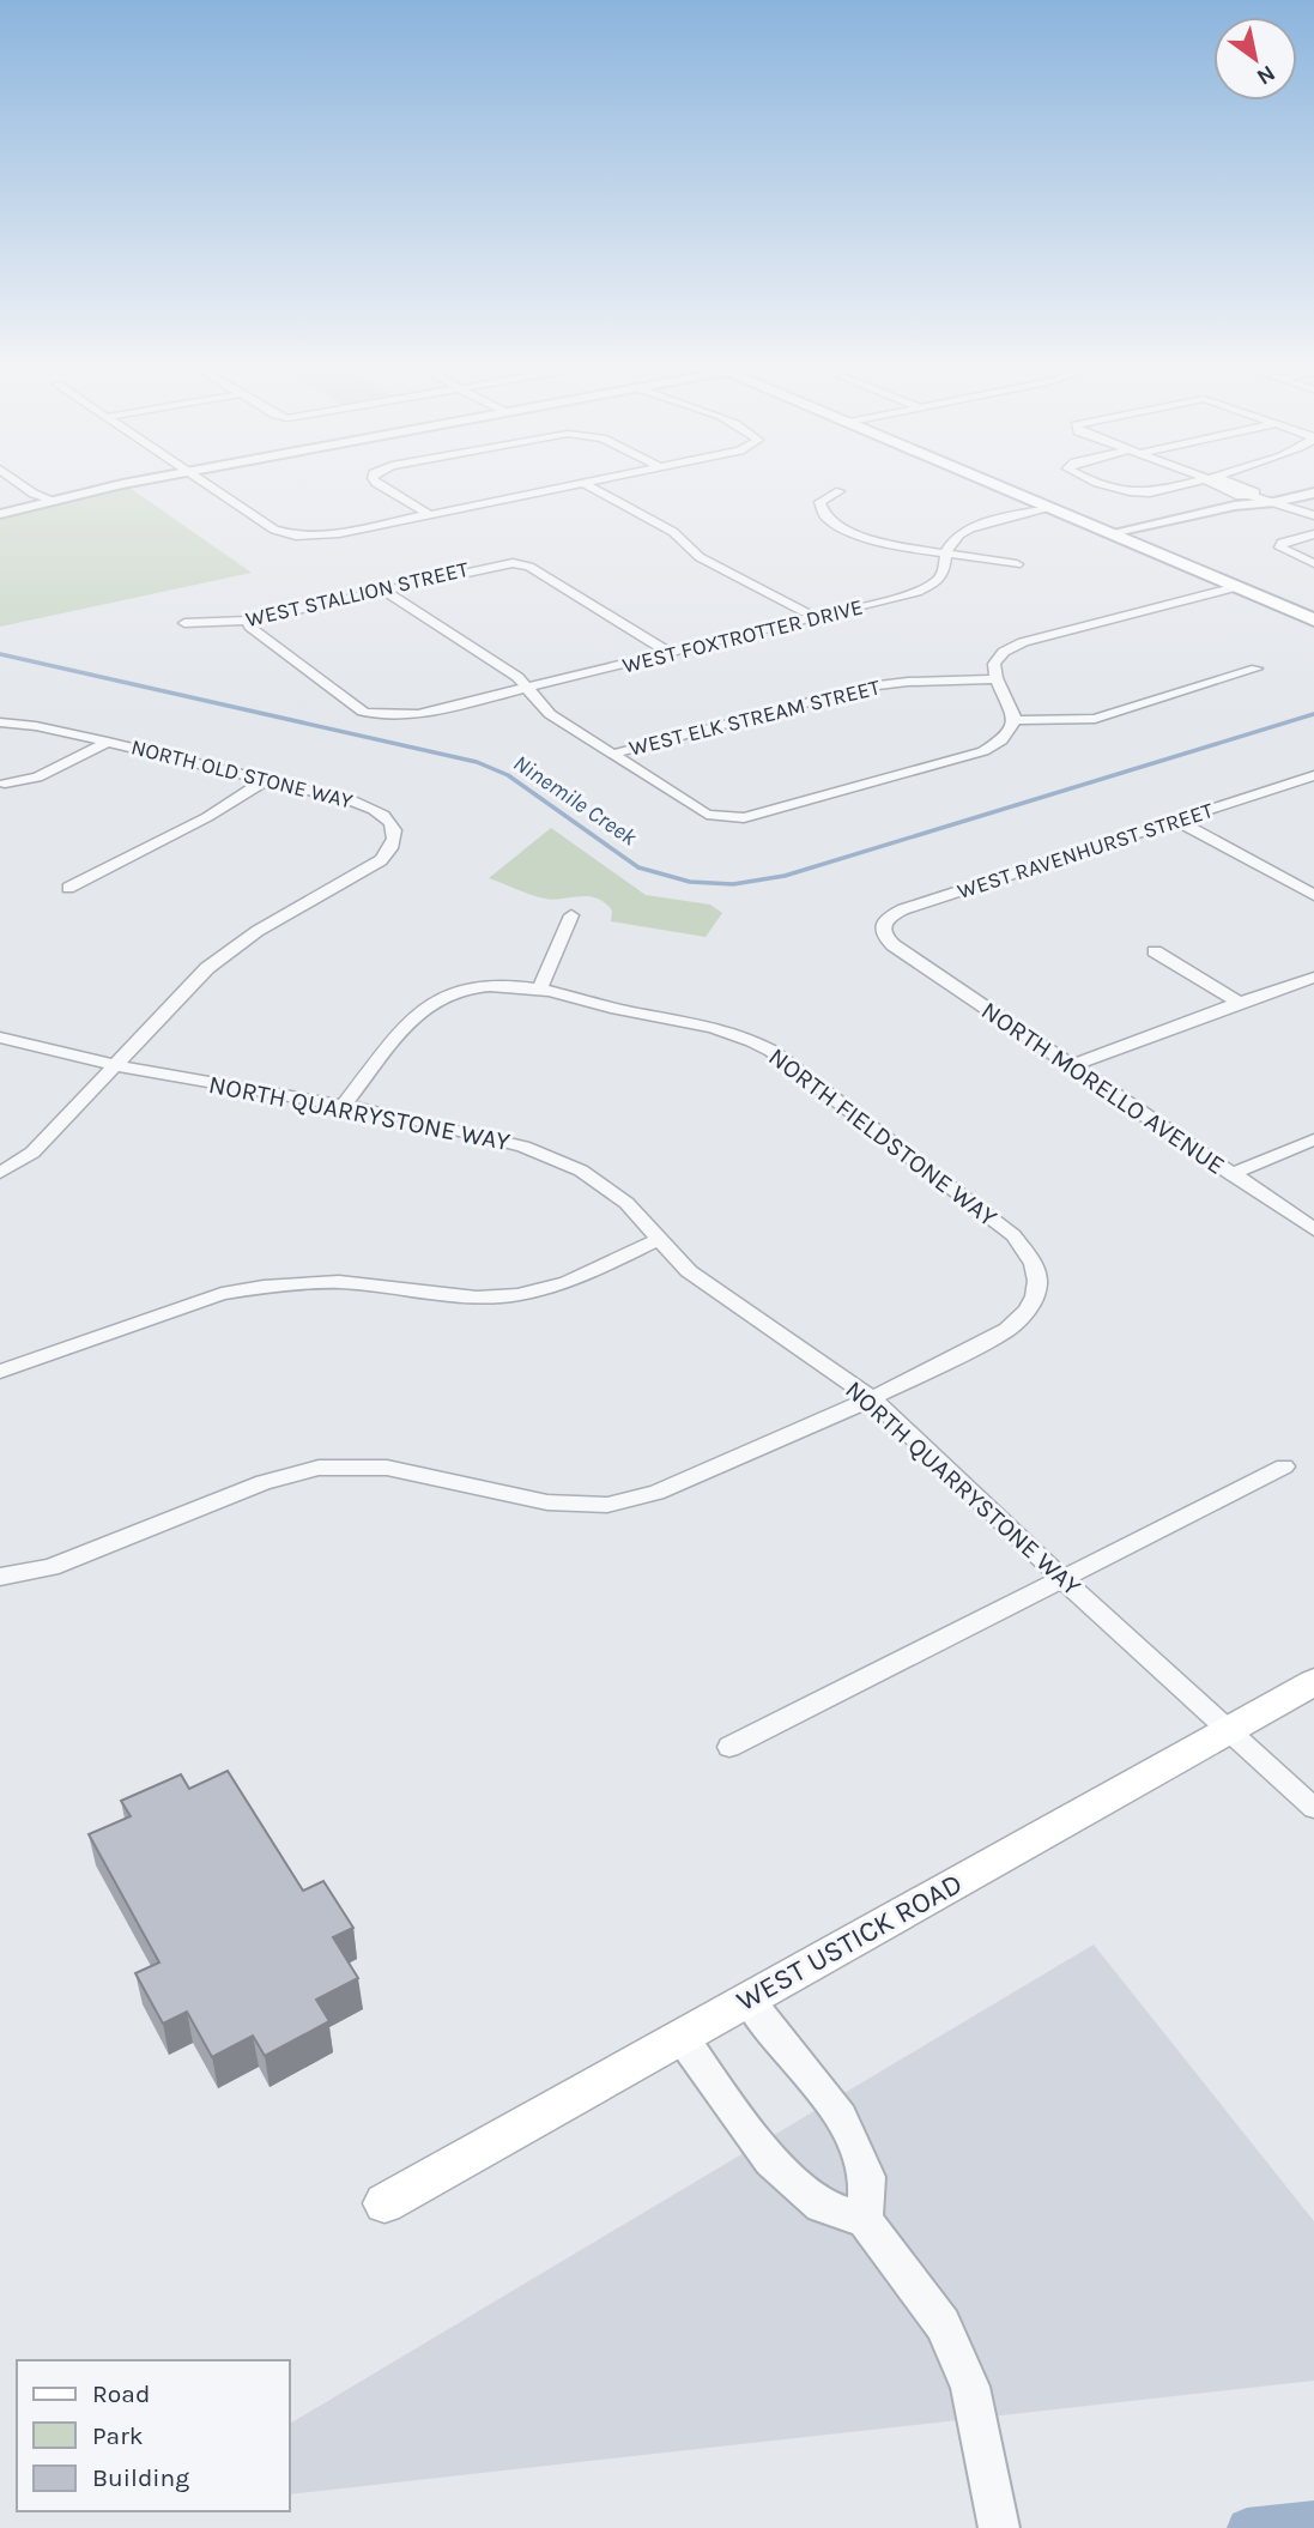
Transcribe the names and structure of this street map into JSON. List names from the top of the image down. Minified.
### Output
{"streets":{"main road":["WEST USTICK ROAD"],"street":["WEST STALLION STREET","WEST FOXTROTTER DRIVE","WEST ELK STREAM STREET","NORTH OLD STONE WAY","WEST RAVENHURST STREET","NORTH MORELLO AVENUE","NORTH QUARRYSTONE WAY","NORTH FIELDSTONE WAY"]},"crossings":[["WEST STALLION STREET","WEST FOXTROTTER DRIVE"],["NORTH OLD STONE WAY","NORTH QUARRYSTONE WAY"],["WEST RAVENHURST STREET","NORTH MORELLO AVENUE"],["NORTH QUARRYSTONE WAY","NORTH FIELDSTONE WAY"],["NORTH QUARRYSTONE WAY","WEST USTICK ROAD"]],"water":["Ninemile Creek"],"legend":["Road","Park","Building"],"north":"bottom right"}
